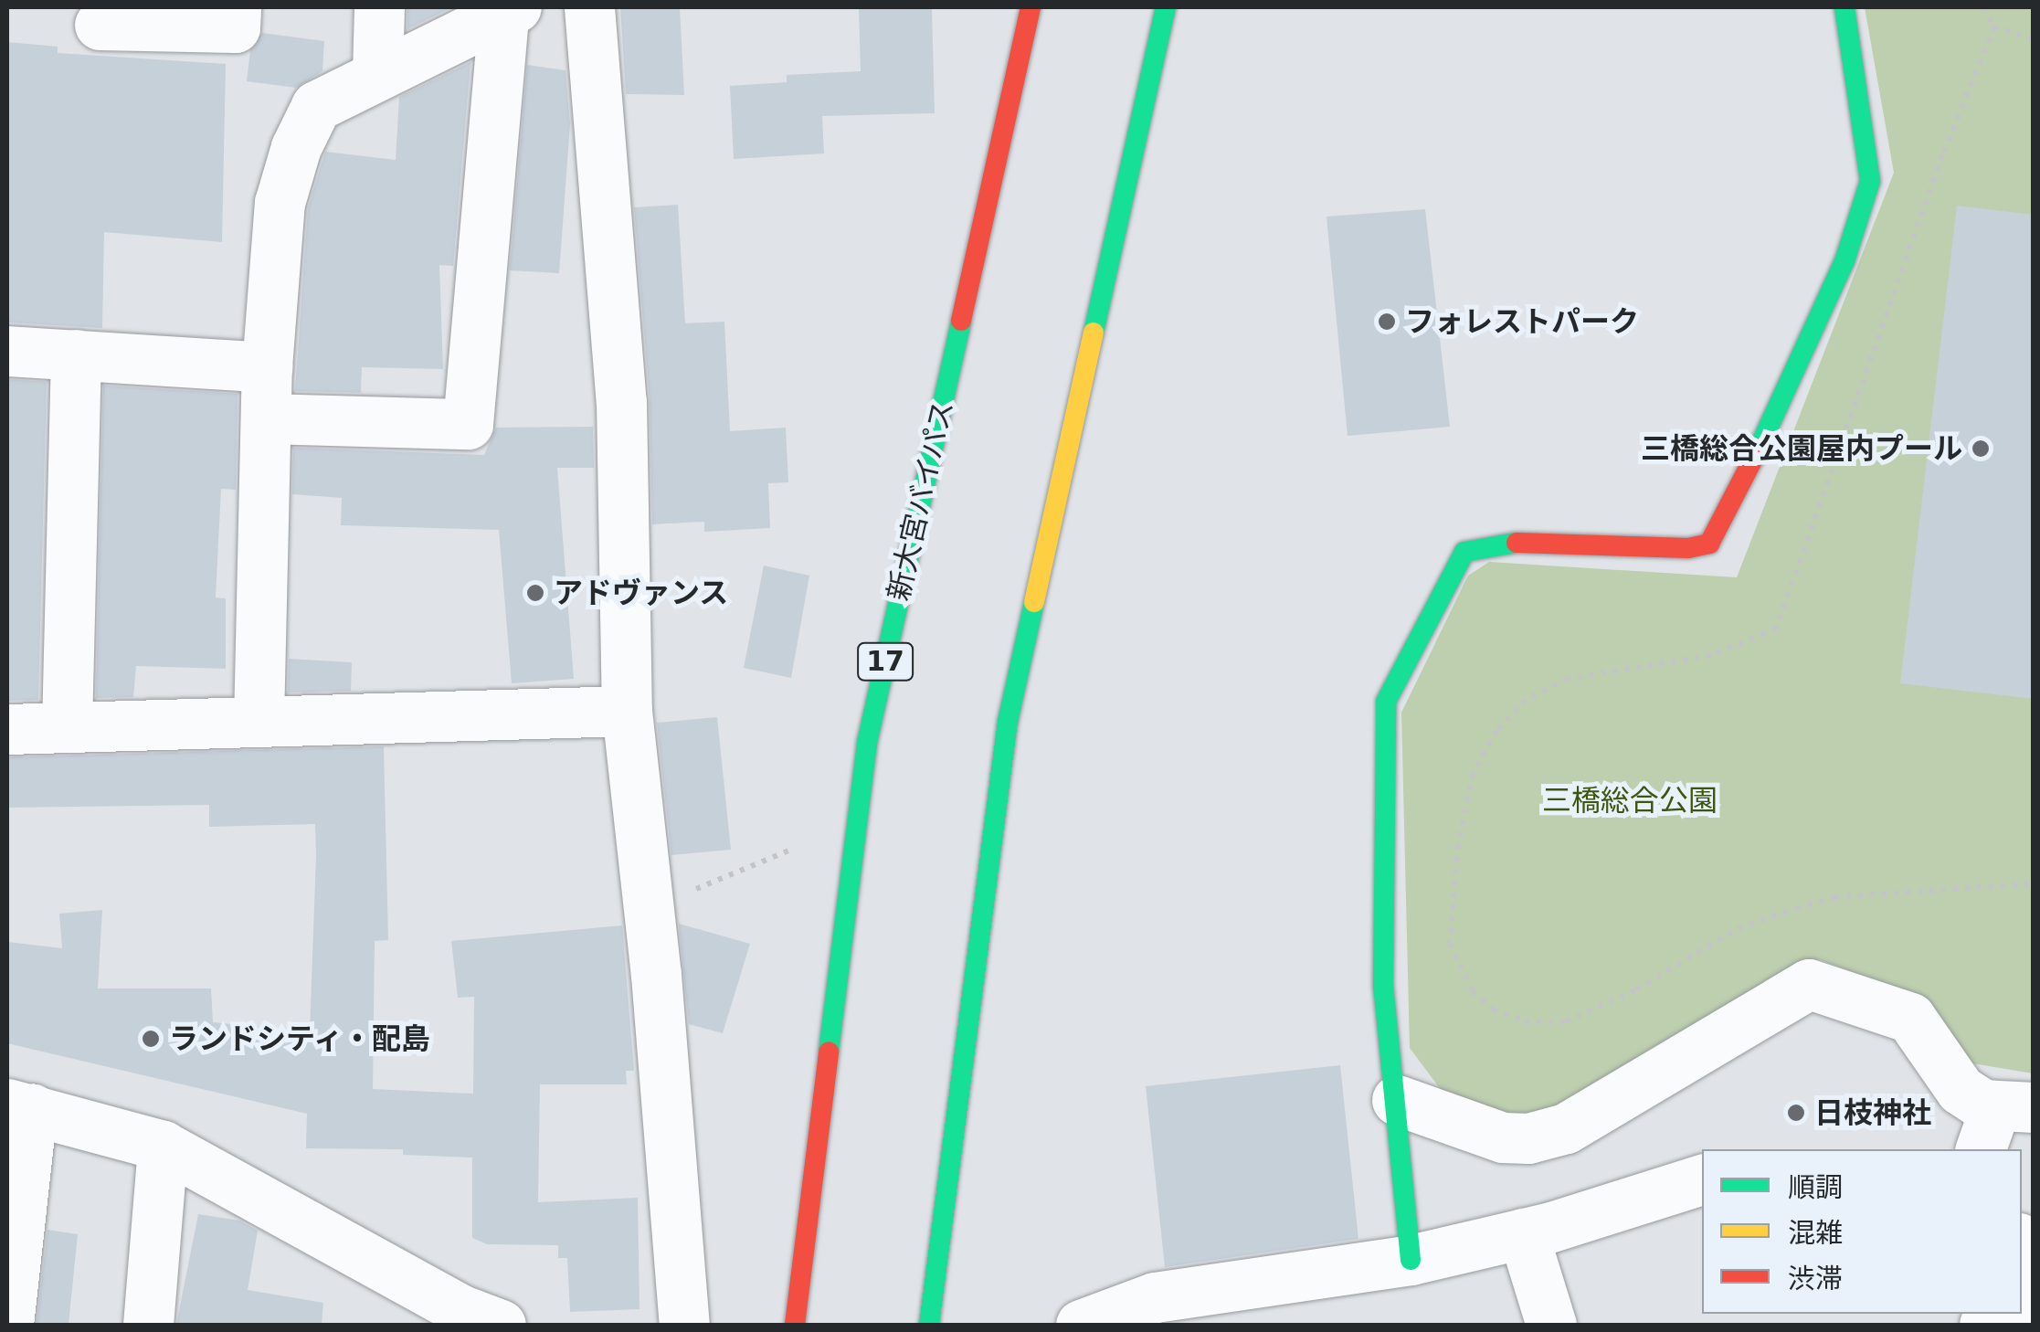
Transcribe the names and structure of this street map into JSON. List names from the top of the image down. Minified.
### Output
{"streets":{"main road":["新大宮バイパス","17"]},"parks":["三橋総合公園"],"places":["フォレストパーク","三橋総合公園屋内プール","アドヴァンス","ランドシティ・配島","日枝神社"],"legend":["順調","混雑","渋滞"]}
